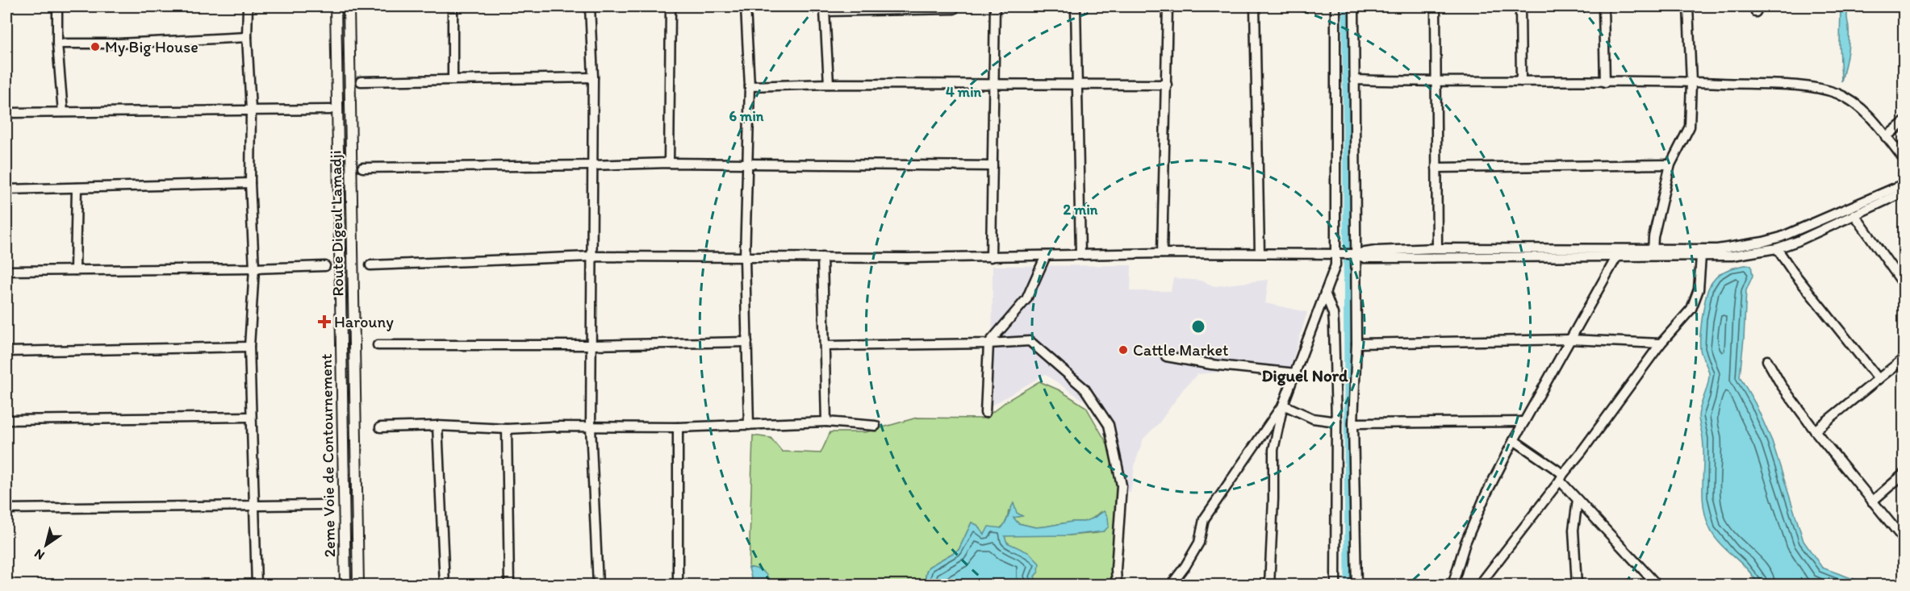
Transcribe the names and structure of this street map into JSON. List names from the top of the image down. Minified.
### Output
{"streets":{"main road":["Route Digeul Lamadji","2eme Voie de Contournement"]},"districts":["Diguel Nord"],"places":{"other":["My Big House","Cattle Market"],"health":["Harouny"]},"north":"bottom left","rings":["4 min","6 min","2 min"]}
